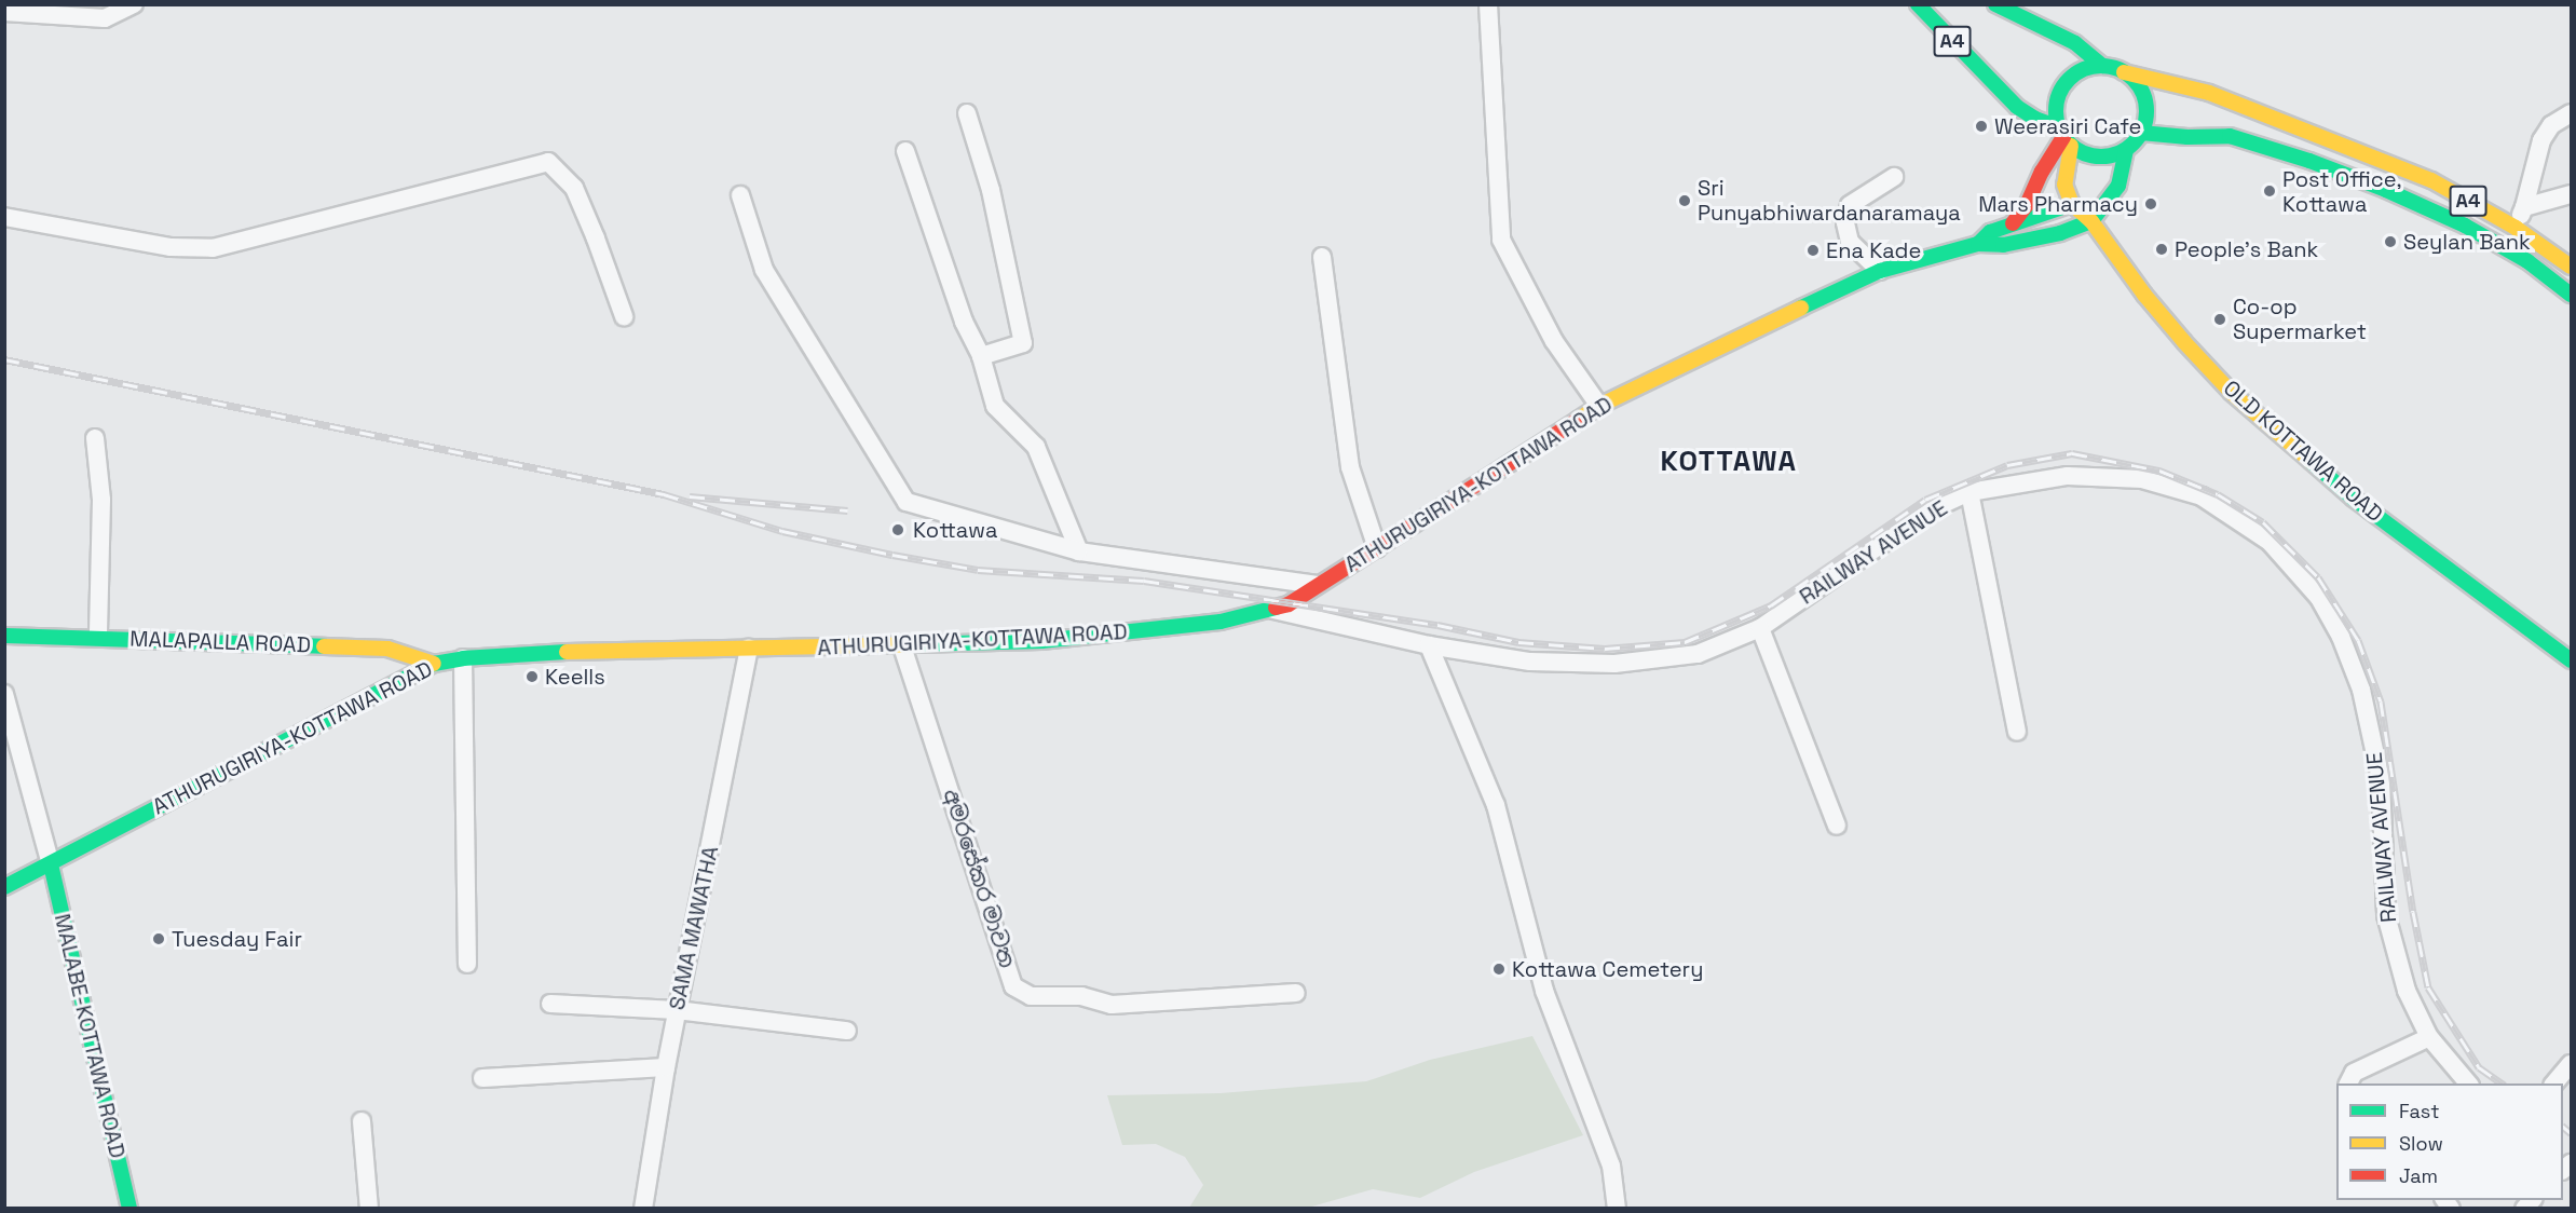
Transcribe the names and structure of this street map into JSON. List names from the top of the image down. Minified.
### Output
{"streets":{"main road":["A4","OLD KOTTAWA ROAD","ATHURUGIRIYA-KOTTAWA ROAD","MALAPALLA ROAD","MALABE-KOTTAWA ROAD"],"street":["RAILWAY AVENUE","අමරසේකර මාවත","SAMA MAWATHA"]},"crossings":[["OLD KOTTAWA ROAD","ATHURUGIRIYA-KOTTAWA ROAD"],["ATHURUGIRIYA-KOTTAWA ROAD","RAILWAY AVENUE"],["ATHURUGIRIYA-KOTTAWA ROAD","MALAPALLA ROAD"],["ATHURUGIRIYA-KOTTAWA ROAD","අමරසේකර මාවත"],["ATHURUGIRIYA-KOTTAWA ROAD","SAMA MAWATHA"],["ATHURUGIRIYA-KOTTAWA ROAD","MALABE-KOTTAWA ROAD"]],"districts":["KOTTAWA"],"places":["Weerasiri Cafe","Post Office, Kottawa","Sri Punyabhiwardanaramaya","Mars Pharmacy","Seylan Bank","People's Bank","Ena Kade","Co-op Supermarket","Kottawa","Keells","Tuesday Fair","Kottawa Cemetery"],"legend":["Fast","Slow","Jam"]}
